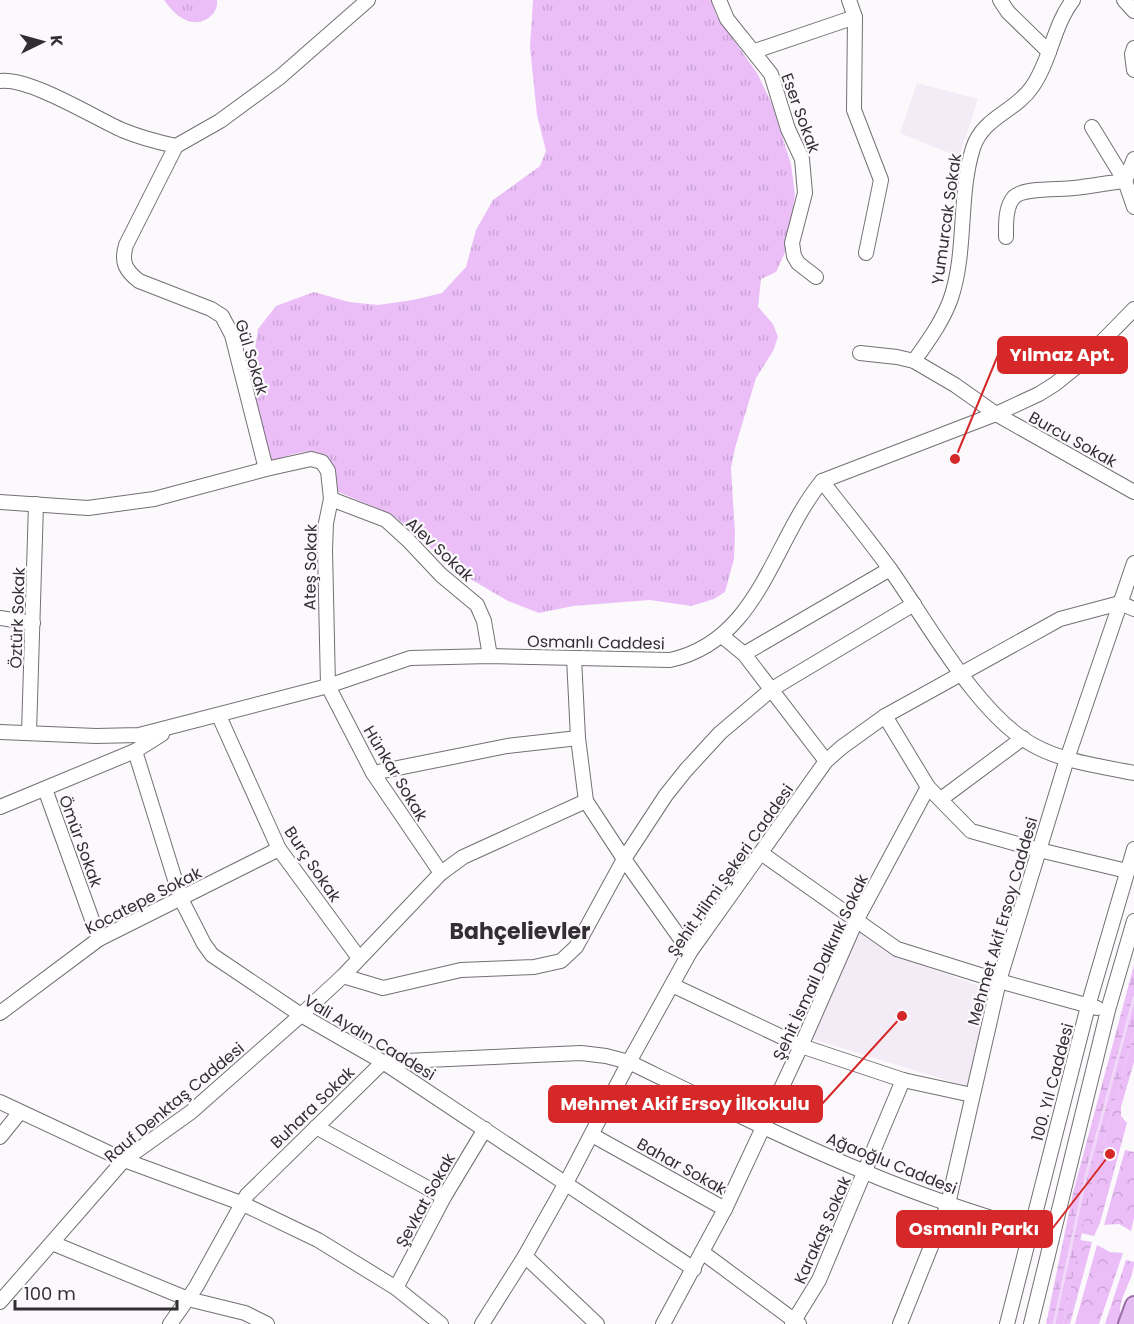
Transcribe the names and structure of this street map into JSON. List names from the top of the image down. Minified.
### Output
{"streets":{"street":["Eser Sokak","Yumurcak Sokak","Gül Sokak","Burcu Sokak","Alev Sokak","Ateş Sokak","Öztürk Sokak","Osmanlı Caddesi","Hünkar Sokak","Ömür Sokak","Burç Sokak","Şehit Hilmi Şekeri Caddesi","Kocatepe Sokak","Mehmet Akif Ersoy Caddesi","Şehit İsmail Dalkırık Sokak","Vali Aydın Caddesi","100. Yıl Caddesi","Rauf Denktaş Caddesi","Buhara Sokak","Ağaoğlu Caddesi","Bahar Sokak","Şevkat Sokak","Karakaş Sokak"]},"crossings":[["Gül Sokak","Ateş Sokak"],["Alev Sokak","Ateş Sokak"],["Alev Sokak","Osmanlı Caddesi"],["Ateş Sokak","Osmanlı Caddesi"],["Ateş Sokak","Hünkar Sokak"],["Öztürk Sokak","Osmanlı Caddesi"],["Osmanlı Caddesi","Hünkar Sokak"],["Osmanlı Caddesi","Burç Sokak"],["Hünkar Sokak","Rauf Denktaş Caddesi"],["Ömür Sokak","Kocatepe Sokak"],["Burç Sokak","Kocatepe Sokak"],["Burç Sokak","Rauf Denktaş Caddesi"],["Şehit Hilmi Şekeri Caddesi","Mehmet Akif Ersoy Caddesi"],["Şehit Hilmi Şekeri Caddesi","Vali Aydın Caddesi"],["Şehit Hilmi Şekeri Caddesi","Ağaoğlu Caddesi"],["Şehit Hilmi Şekeri Caddesi","Bahar Sokak"],["Kocatepe Sokak","Vali Aydın Caddesi"],["Mehmet Akif Ersoy Caddesi","Ağaoğlu Caddesi"],["Şehit İsmail Dalkırık Sokak","Vali Aydın Caddesi"],["Şehit İsmail Dalkırık Sokak","Ağaoğlu Caddesi"],["Şehit İsmail Dalkırık Sokak","Bahar Sokak"],["Vali Aydın Caddesi","Rauf Denktaş Caddesi"],["Vali Aydın Caddesi","Buhara Sokak"],["Vali Aydın Caddesi","Şevkat Sokak"],["100. Yıl Caddesi","Ağaoğlu Caddesi"],["Ağaoğlu Caddesi","Karakaş Sokak"]],"districts":["Bahçelievler"],"places":["Yılmaz Apt.","Mehmet Akif Ersoy İlkokulu","Osmanlı Parkı"],"scale_bar":"100 m","north":"right"}
